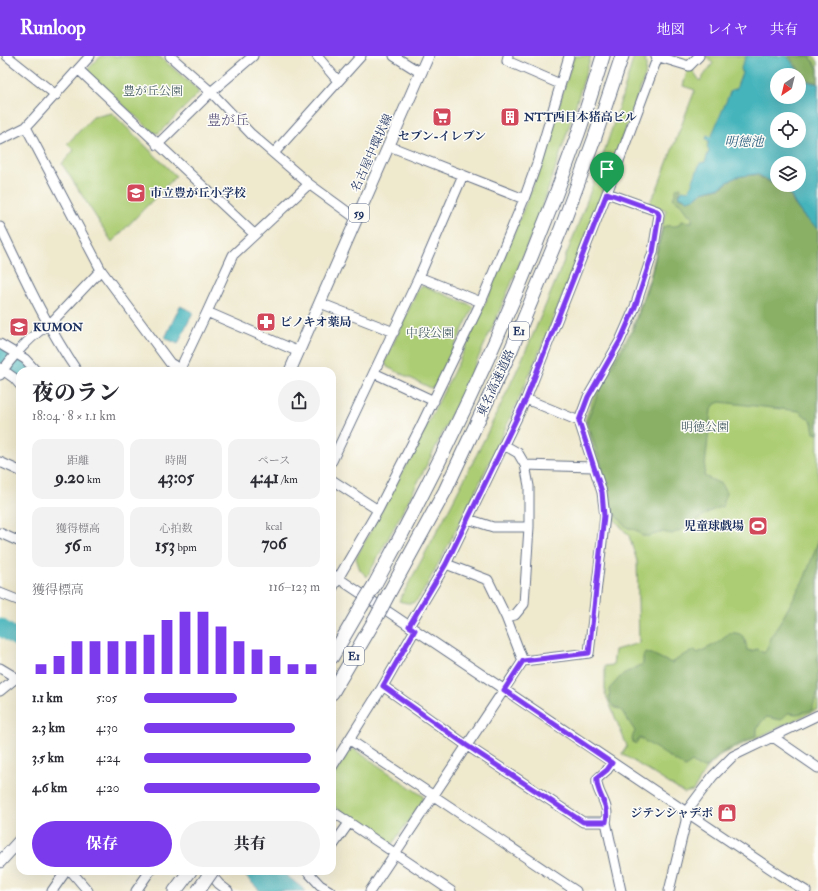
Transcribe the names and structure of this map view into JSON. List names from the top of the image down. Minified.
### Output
{"streets":{"highway":["E1","東名高速道路"],"main road":["名古屋中環状線","59"]},"districts":["豊が丘"],"water":["明徳池"],"parks":["豊が丘公園","中段公園","明徳公園"],"places":{"supermarket":["セブン-イレブン"],"building":["NTT西日本猪高ビル"],"school or university":["市立豊が丘小学校","KUMON"],"pharmacy":["ピノキオ薬局"],"sports":["児童球戯場"],"shop":["ジテンシャデポ"]},"north":"bottom left","page":{"header":"Runloop","nav":["地図","レイヤ","共有"],"heading":["夜のラン","18:04 · 8 × 1.1 km"],"stats":[["距離","9.20 km"],["時間","43:05"],["ペース","4:41 /km"],["獲得標高","56 m"],["心拍数","153 bpm"],["kcal","706"]],"chart":["獲得標高","116–123 m"],"list":[{"name":"1.1 km","note":"5:05"},{"name":"2.3 km","note":"4:30"},{"name":"3.5 km","note":"4:24"},{"name":"4.6 km","note":"4:20"}],"buttons":["保存","共有"]}}
